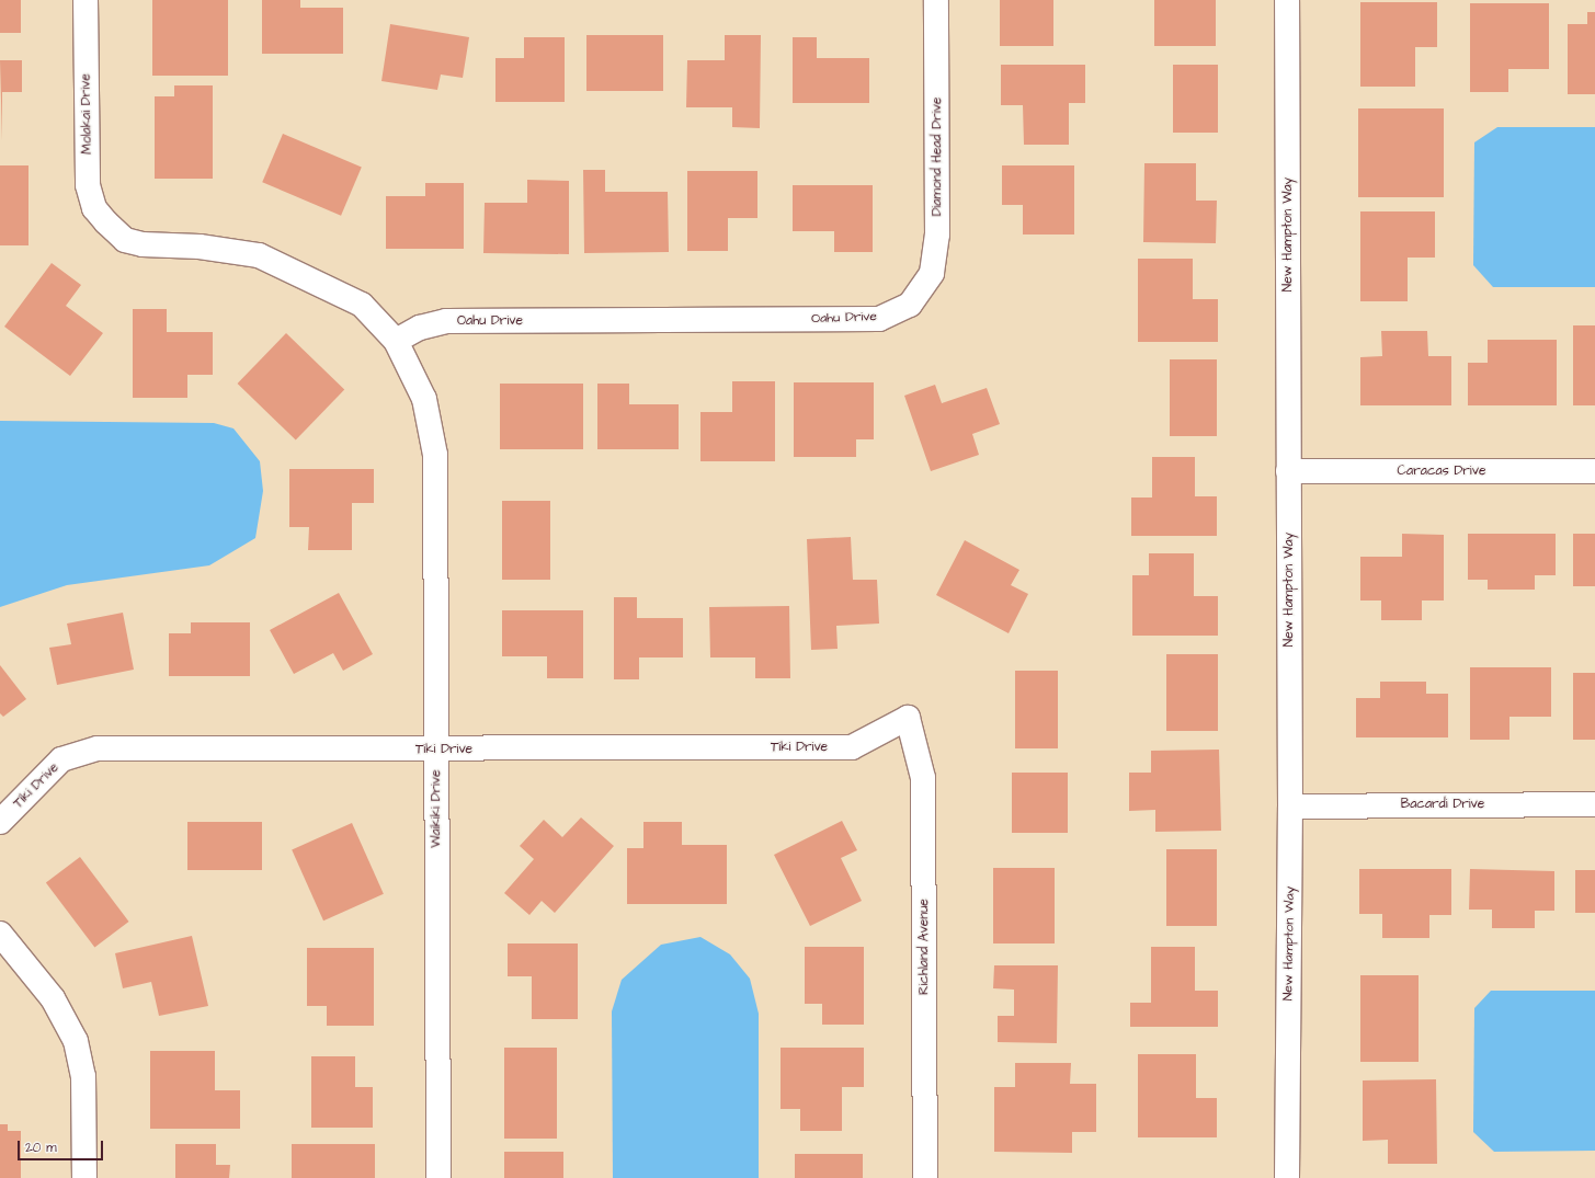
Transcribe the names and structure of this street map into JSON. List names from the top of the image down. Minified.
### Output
{"streets":{"street":["Molakai Drive","Diamond Head Drive","New Hampton Way","Oahu Drive","Caracas Drive","Tiki Drive","Bacardi Drive","Waikiki Drive","Richland Avenue"]},"crossings":[["Molakai Drive","Oahu Drive"],["Molakai Drive","Waikiki Drive"],["Diamond Head Drive","Oahu Drive"],["New Hampton Way","Caracas Drive"],["New Hampton Way","Bacardi Drive"],["Oahu Drive","Waikiki Drive"],["Tiki Drive","Waikiki Drive"],["Tiki Drive","Richland Avenue"]],"scale_bar":"20 m"}
